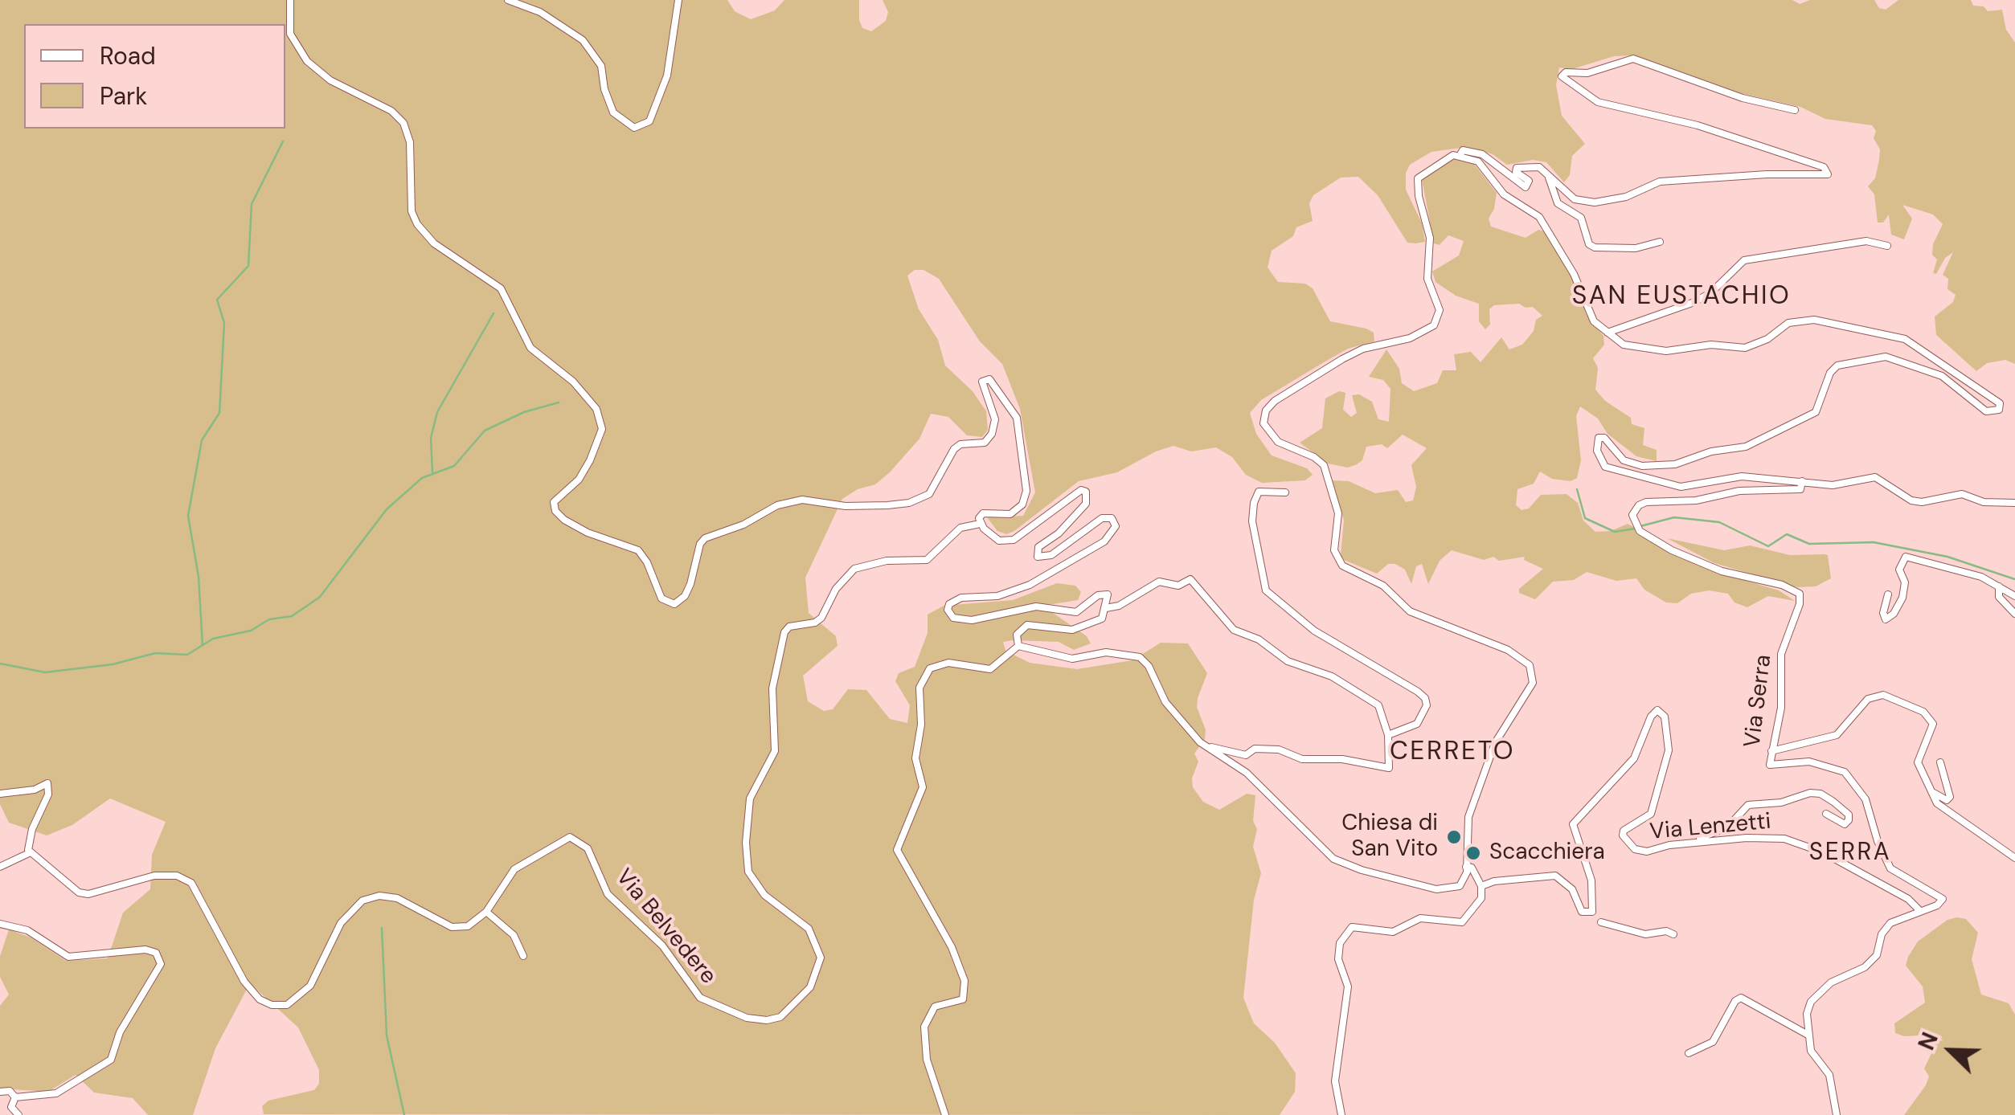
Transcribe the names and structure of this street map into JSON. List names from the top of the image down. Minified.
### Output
{"streets":{"street":["Via Serra","Via Lenzetti","Via Belvedere"]},"crossings":[["Via Serra","Via Lenzetti"]],"districts":["SAN EUSTACHIO","CERRETO","SERRA"],"places":["Chiesa di San Vito","Scacchiera"],"legend":["Road","Park"],"north":"top left"}
